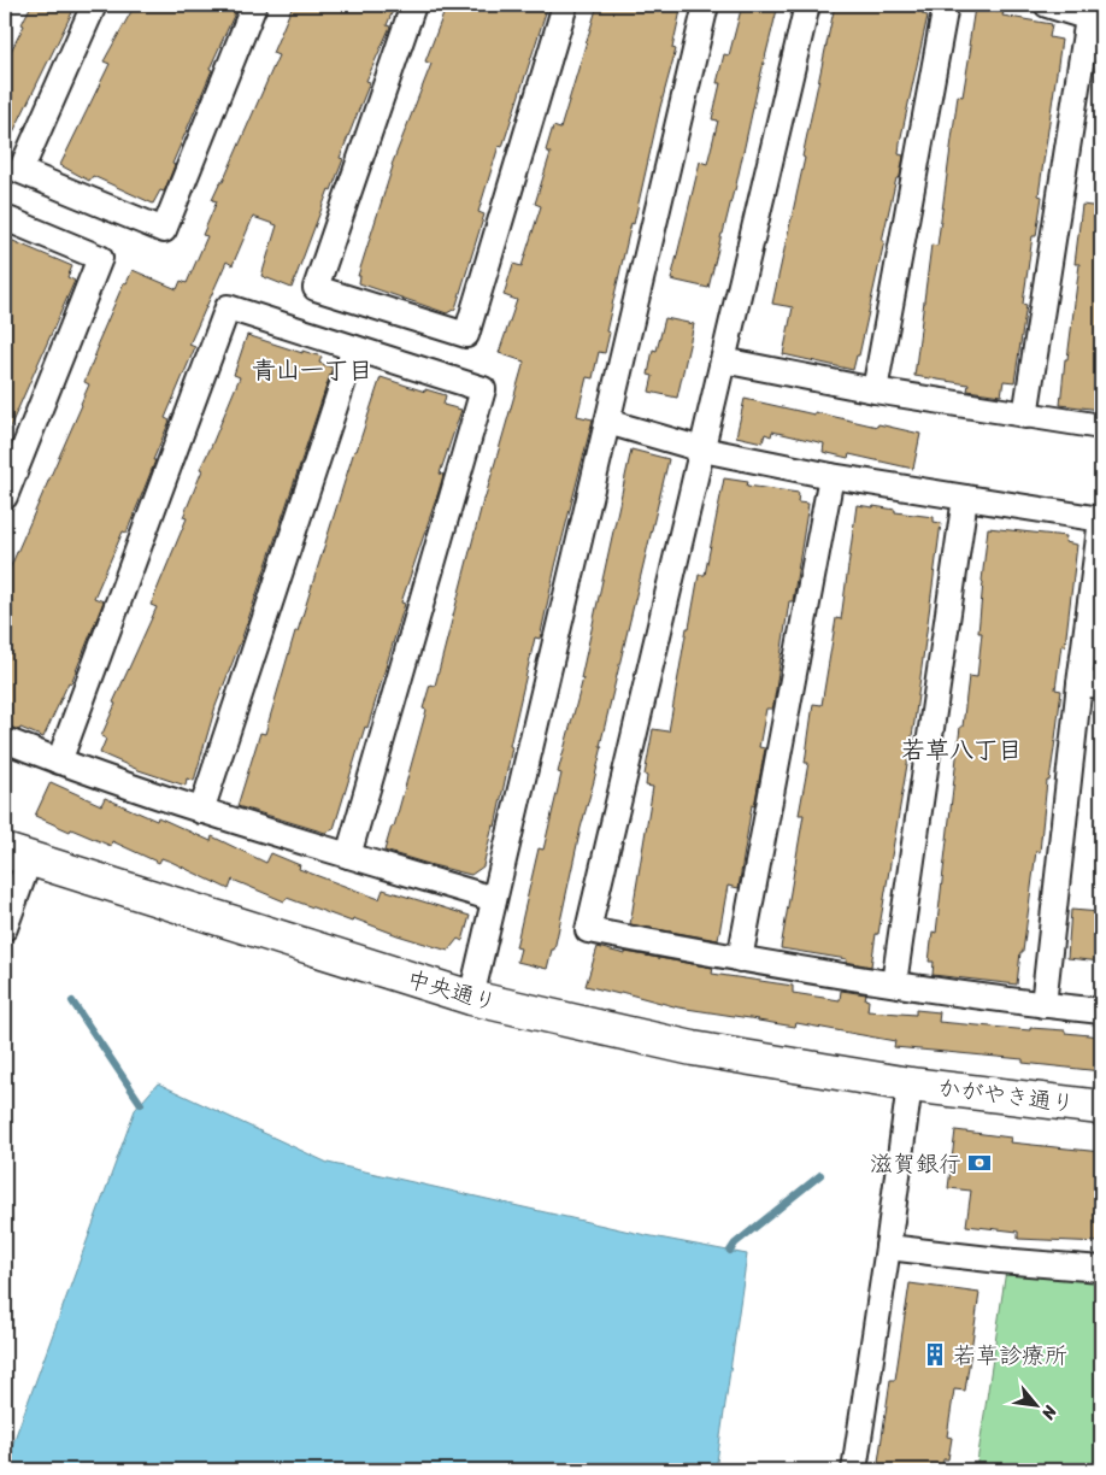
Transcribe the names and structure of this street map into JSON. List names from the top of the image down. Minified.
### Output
{"streets":{"street":["中央通り","かがやき通り"]},"crossings":[["中央通り","かがやき通り"]],"districts":["青山一丁目","若草八丁目"],"places":{"bank":["滋賀銀行"],"building":["若草診療所"]},"north":"bottom right"}
